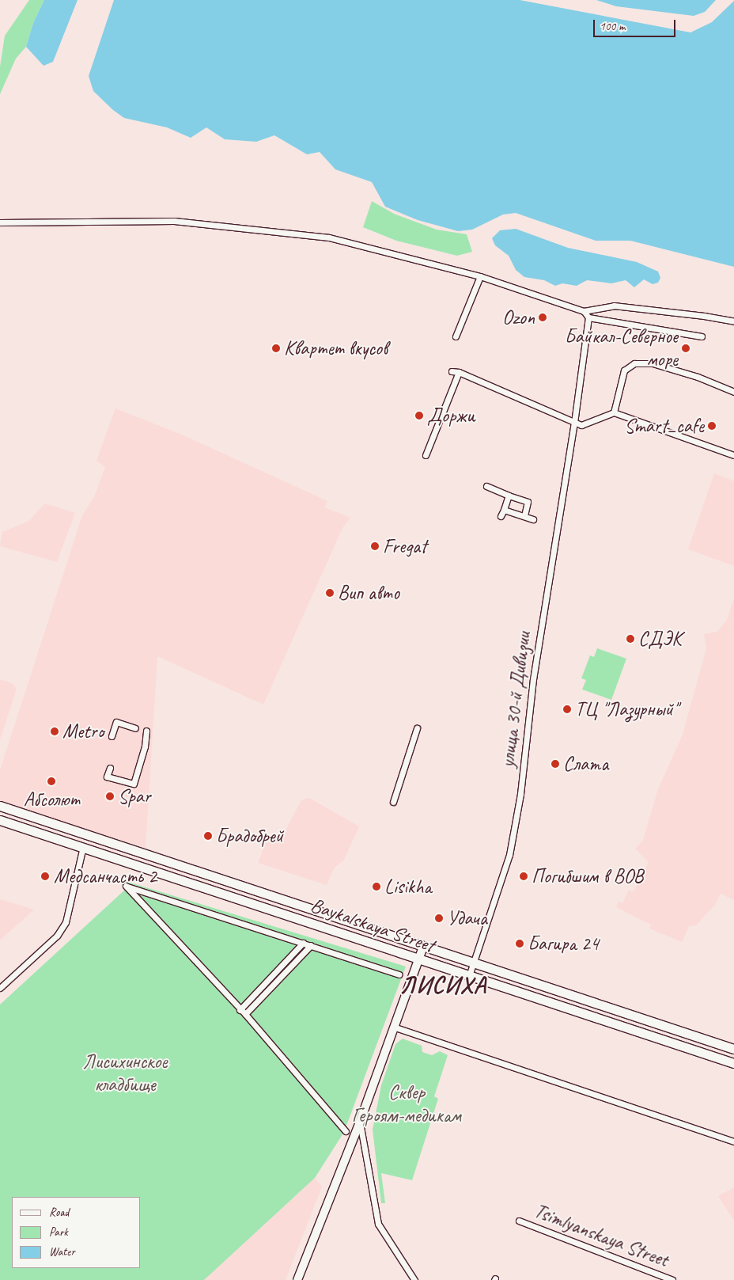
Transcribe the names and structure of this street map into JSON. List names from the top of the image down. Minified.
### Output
{"streets":{"main road":["Baykalskaya Street"],"street":["улица 30-й Дивизии","Tsimlyanskaya Street"]},"crossings":[["улица 30-й Дивизии","Baykalskaya Street"]],"districts":["ЛИСИХА"],"parks":["Лисихинское кладбище","Сквер Героям-медикам"],"places":["Ozon","Квартет вкусов","Байкал-Северное море","Доржи","Smart_cafe","Fregat","Вип авто","СДЭК","ТЦ \"Лазурный\"","Мetro","Слата","Абсолют","Spar","Брадобрей","Медсанчасть 2","Погибшим в ВОВ","Lisikha","Удача","Багира 24"],"legend":["Road","Park","Water"],"scale_bar":"100 m"}
